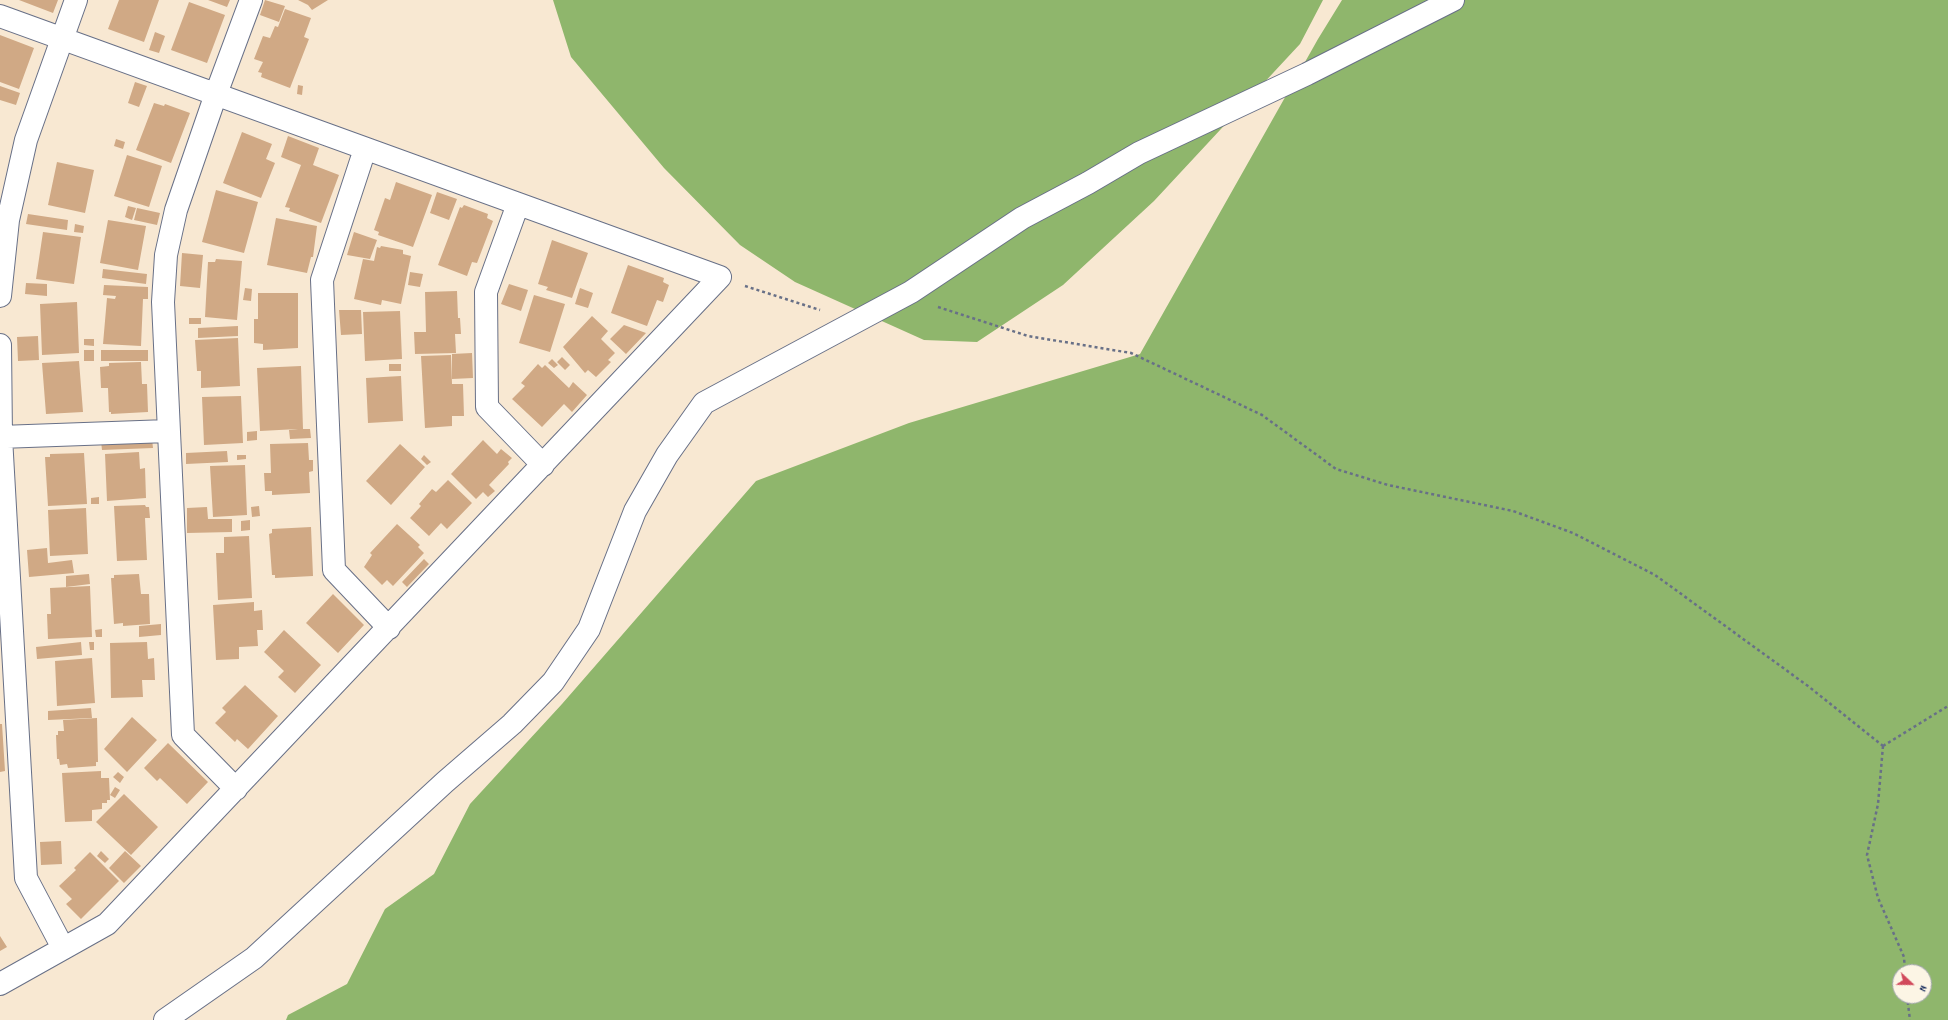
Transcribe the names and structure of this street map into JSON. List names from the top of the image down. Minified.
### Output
{"north":"right"}
